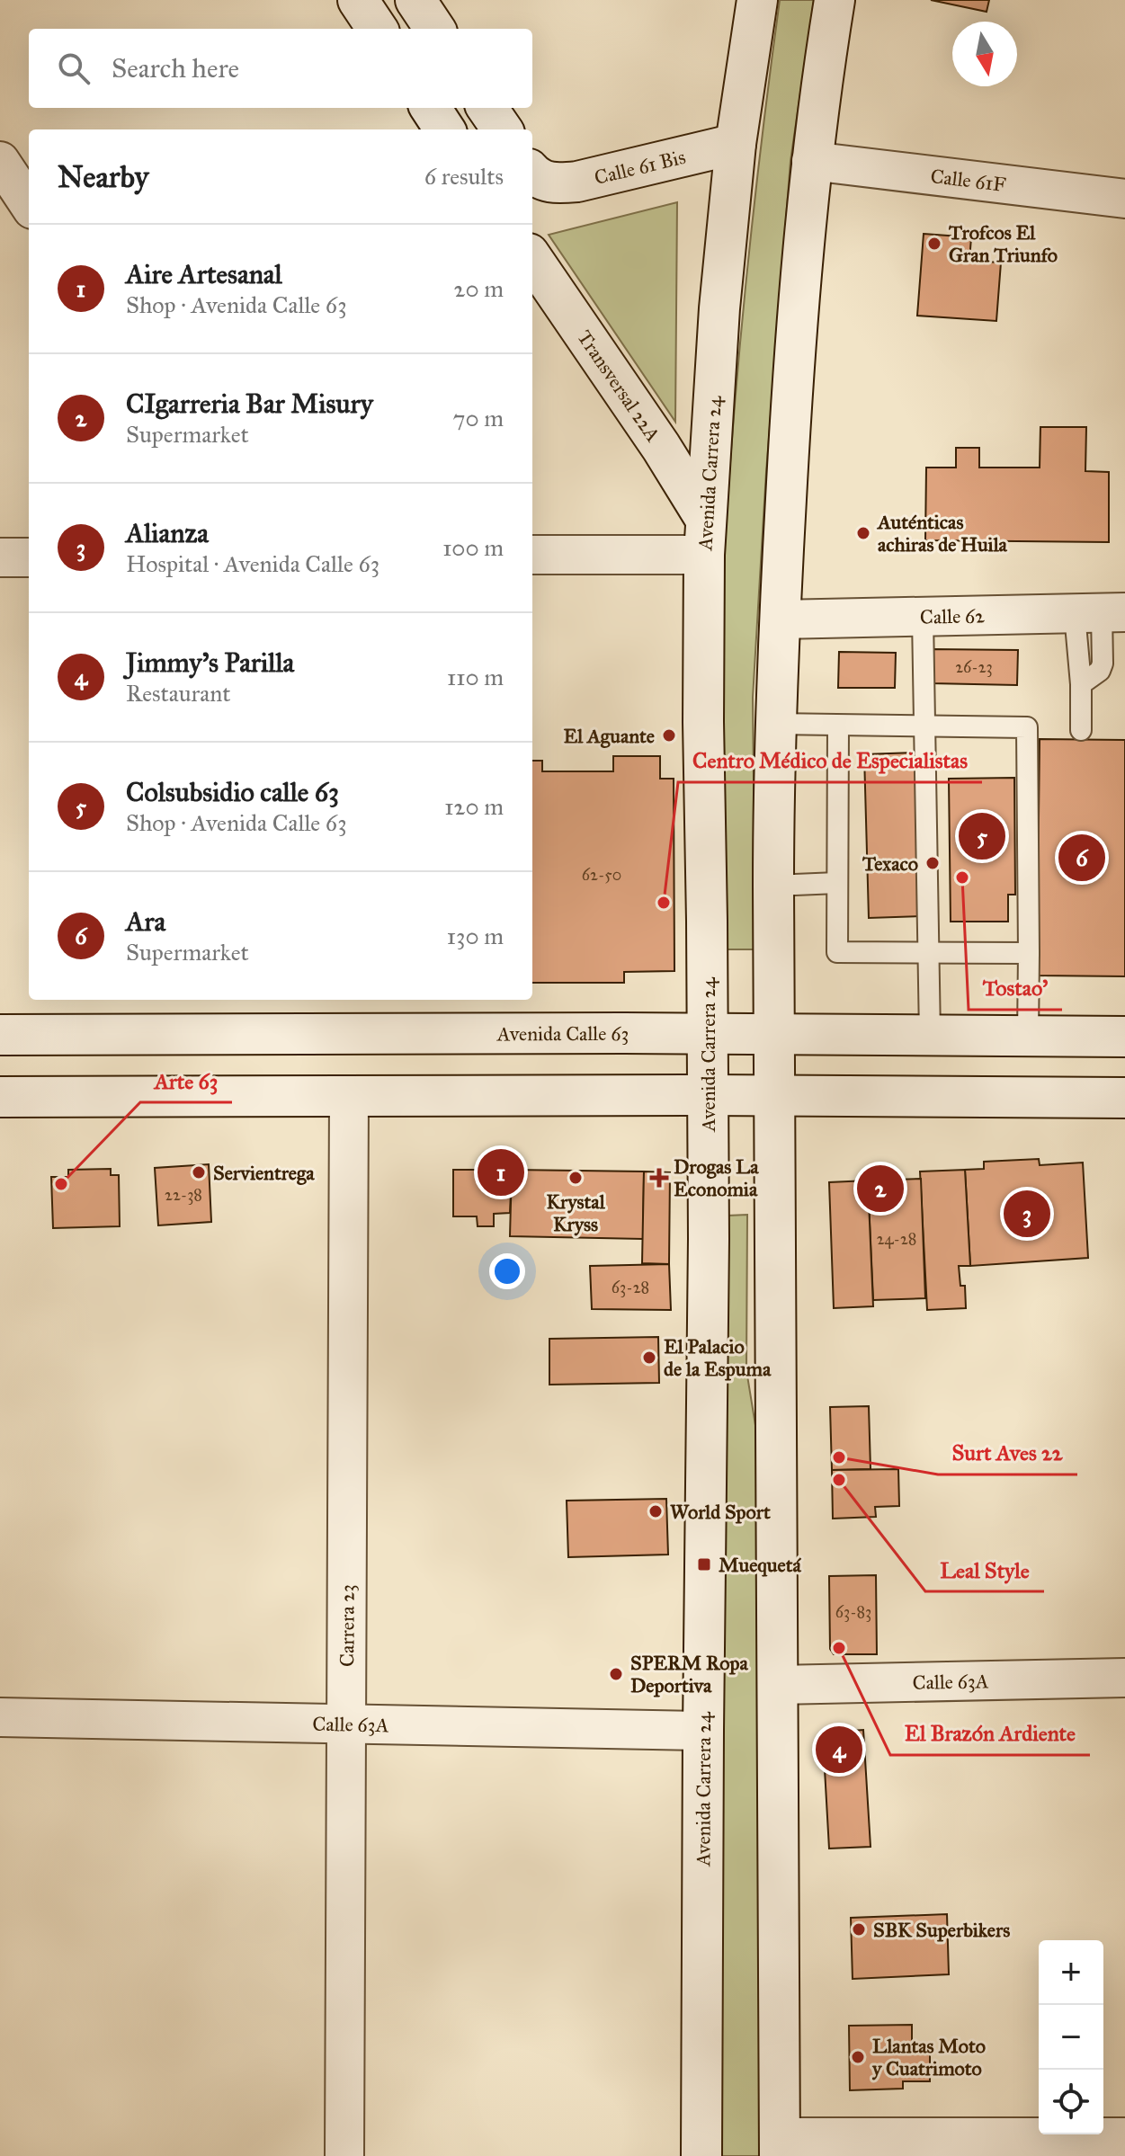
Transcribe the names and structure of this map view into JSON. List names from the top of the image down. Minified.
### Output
{"streets":{"main road":["Calle 61 Bis","Transversal 22A","Avenida Carrera 24","Avenida Calle 63"],"street":["Calle 61F","Calle 62","Carrera 23","Calle 63A"]},"crossings":[["Calle 61 Bis","Avenida Carrera 24"],["Transversal 22A","Avenida Carrera 24"],["Avenida Carrera 24","Avenida Calle 63"],["Avenida Carrera 24","Calle 63A"],["Carrera 23","Calle 63A"]],"places":{"other":["Trofcos El Gran Triunfo","Auténticas achiras de Huila","El Aguante","Texaco","Tostao’","Centro Médico de Especialistas","Servientrega","Krystal Kryss","Arte 63","El Palacio de la Espuma","Surt Aves 22","Leal Style","World Sport","El Brazón Ardiente","SPERM Ropa Deportiva","SBK Superbikers","Llantas Moto y Cuatrimoto"],"health":["Drogas La Economia"],"transit":["Muequetá"]},"house_numbers":["26-23","62-50","22-38","24-28","63-28","63-83"],"north":"bottom","page":{"search":"Search here","heading":["Nearby","6 results"],"list":[{"mark":"1","name":"Aire Artesanal","note":"Shop · Avenida Calle 63","value":"20 m"},{"mark":"2","name":"CIgarreria Bar Misury","note":"Supermarket","value":"70 m"},{"mark":"3","name":"Alianza","note":"Hospital · Avenida Calle 63","value":"100 m"},{"mark":"4","name":"Jimmy's Parilla","note":"Restaurant","value":"110 m"},{"mark":"5","name":"Colsubsidio calle 63","note":"Shop · Avenida Calle 63","value":"120 m"},{"mark":"6","name":"Ara","note":"Supermarket","value":"130 m"}],"pins":["5","6","1","2","3","4"],"map_buttons":["+","−"]}}
